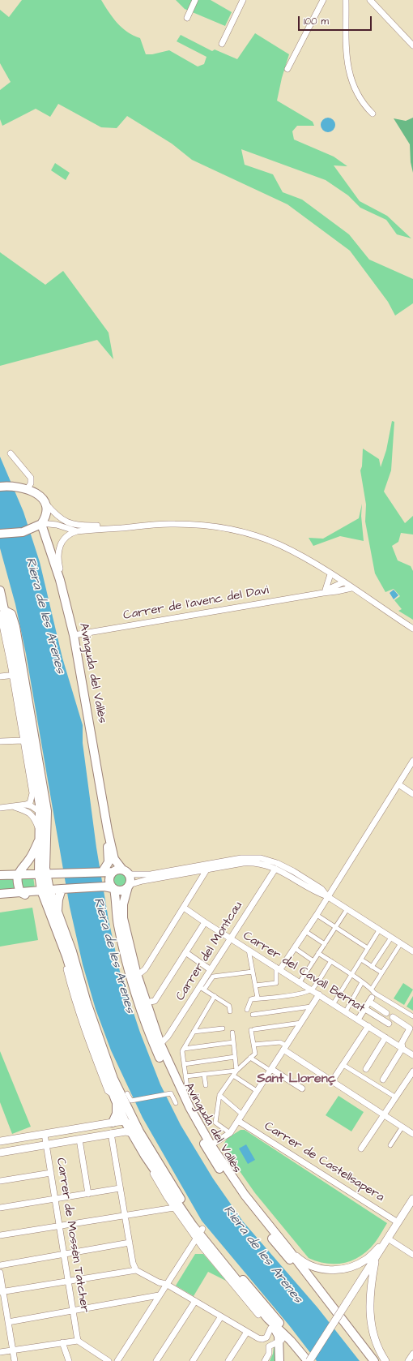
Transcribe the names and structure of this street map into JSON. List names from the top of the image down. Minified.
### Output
{"streets":{"main road":["Avinguda del Vallès"],"street":["Carrer de l'avenc del Davi","Carrer del Montcau","Carrer del Cavall Bernat","Carrer de Castellsapera","Carrer de Mossèn Tatcher"]},"crossings":[["Carrer de l'avenc del Davi","Avinguda del Vallès"],["Avinguda del Vallès","Carrer del Montcau"],["Carrer del Montcau","Carrer del Cavall Bernat"]],"districts":["Sant Llorenç"],"water":["Riera de les Arenes"],"scale_bar":"100 m"}
